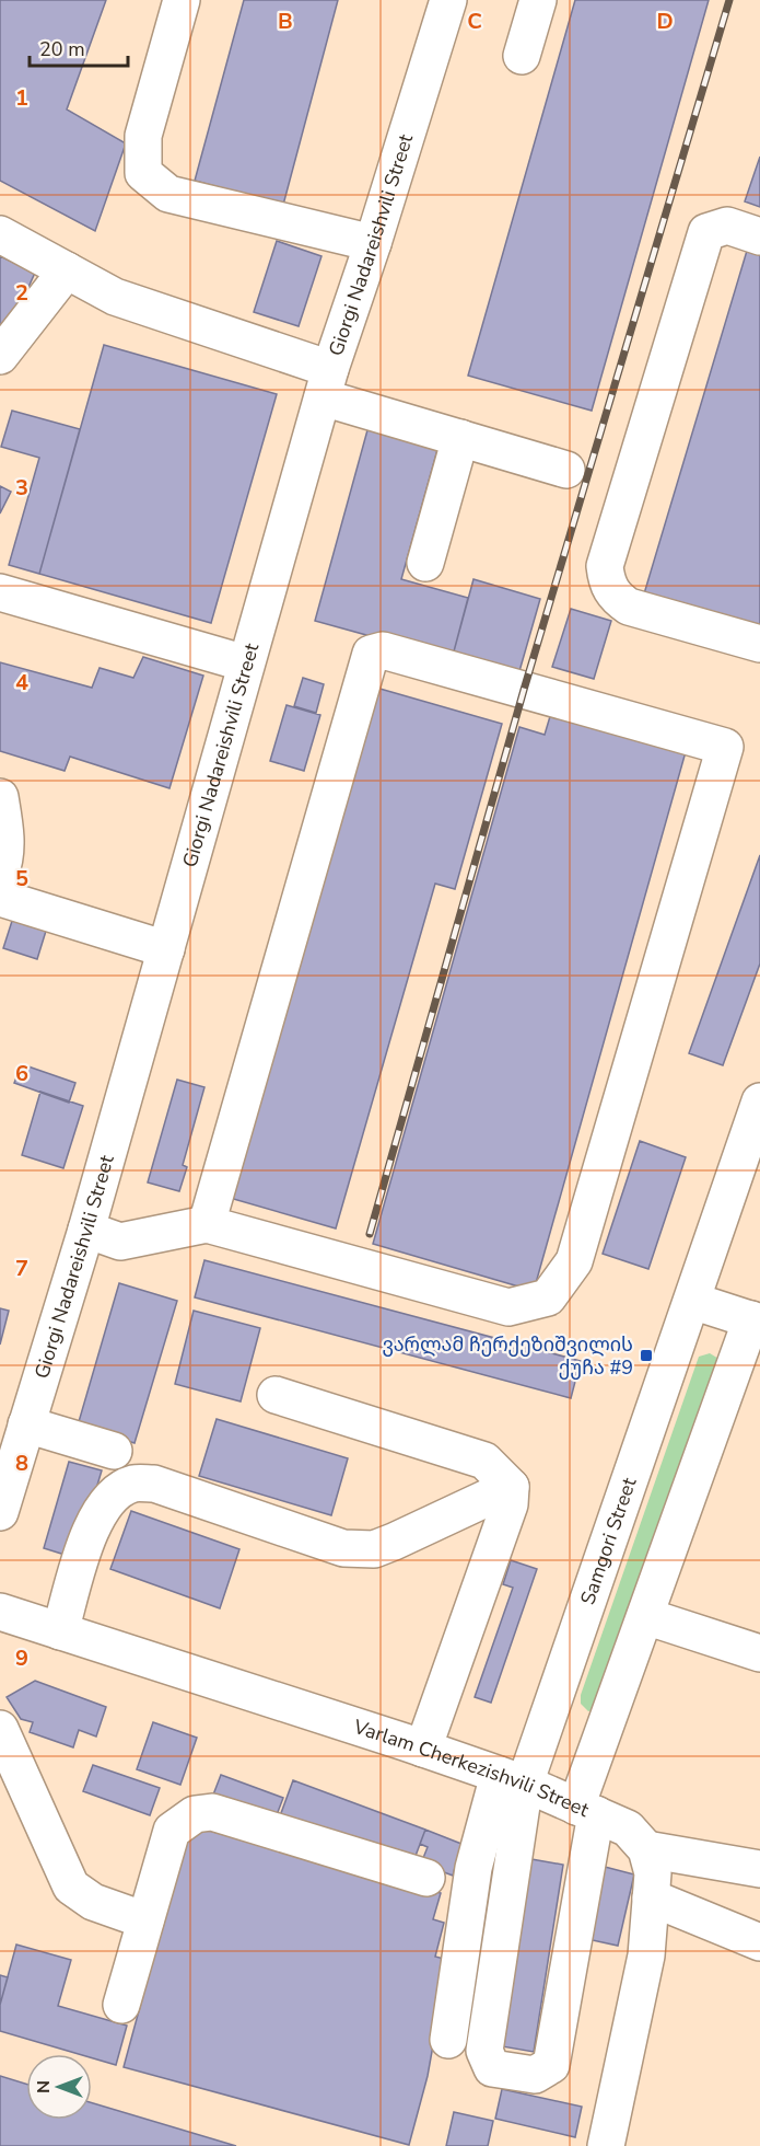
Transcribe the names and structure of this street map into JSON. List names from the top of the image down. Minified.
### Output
{"streets":{"street":["Giorgi Nadareishvili Street","Samgori Street","Varlam Cherkezishvili Street"]},"crossings":[["Samgori Street","Varlam Cherkezishvili Street"]],"places":{"transit":["ვარლამ ჩერქეზიშვილის ქუჩა #9"]},"scale_bar":"20 m","north":"left","grid":{"columns":["B","C","D"],"rows":["1","2","3","4","5","6","7","8","9"]}}
